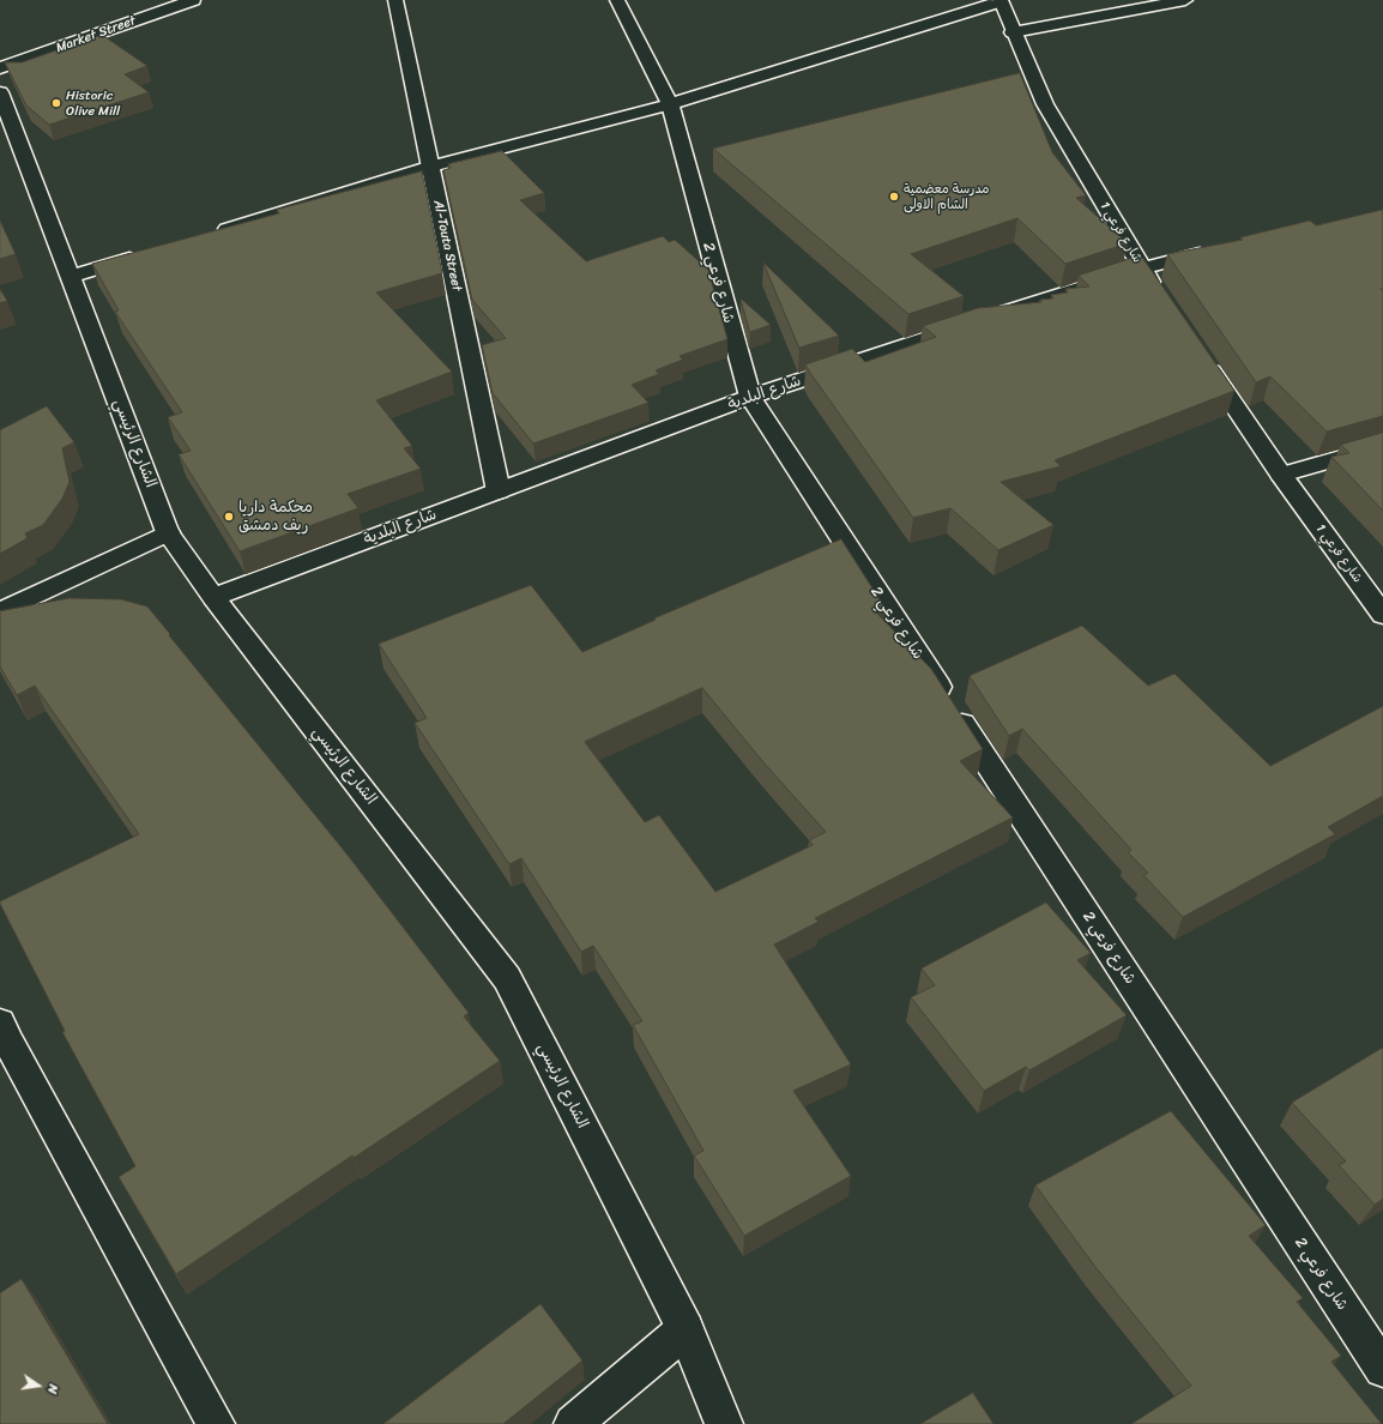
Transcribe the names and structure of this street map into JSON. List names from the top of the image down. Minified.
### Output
{"streets":{"street":["Market Street","شارع فرعي 1","Al-Touta Street","شارع فرعي 2","شارع البلدية","الشارع الرئيسي"]},"crossings":[["شارع فرعي 1","شارع البلدية"],["Al-Touta Street","شارع البلدية"],["شارع فرعي 2","شارع البلدية"],["شارع البلدية","الشارع الرئيسي"]],"places":["Historic Olive Mill","مدرسة معضمية الشام الاولى","محكمة داريا ريف دمشق"],"north":"right"}
